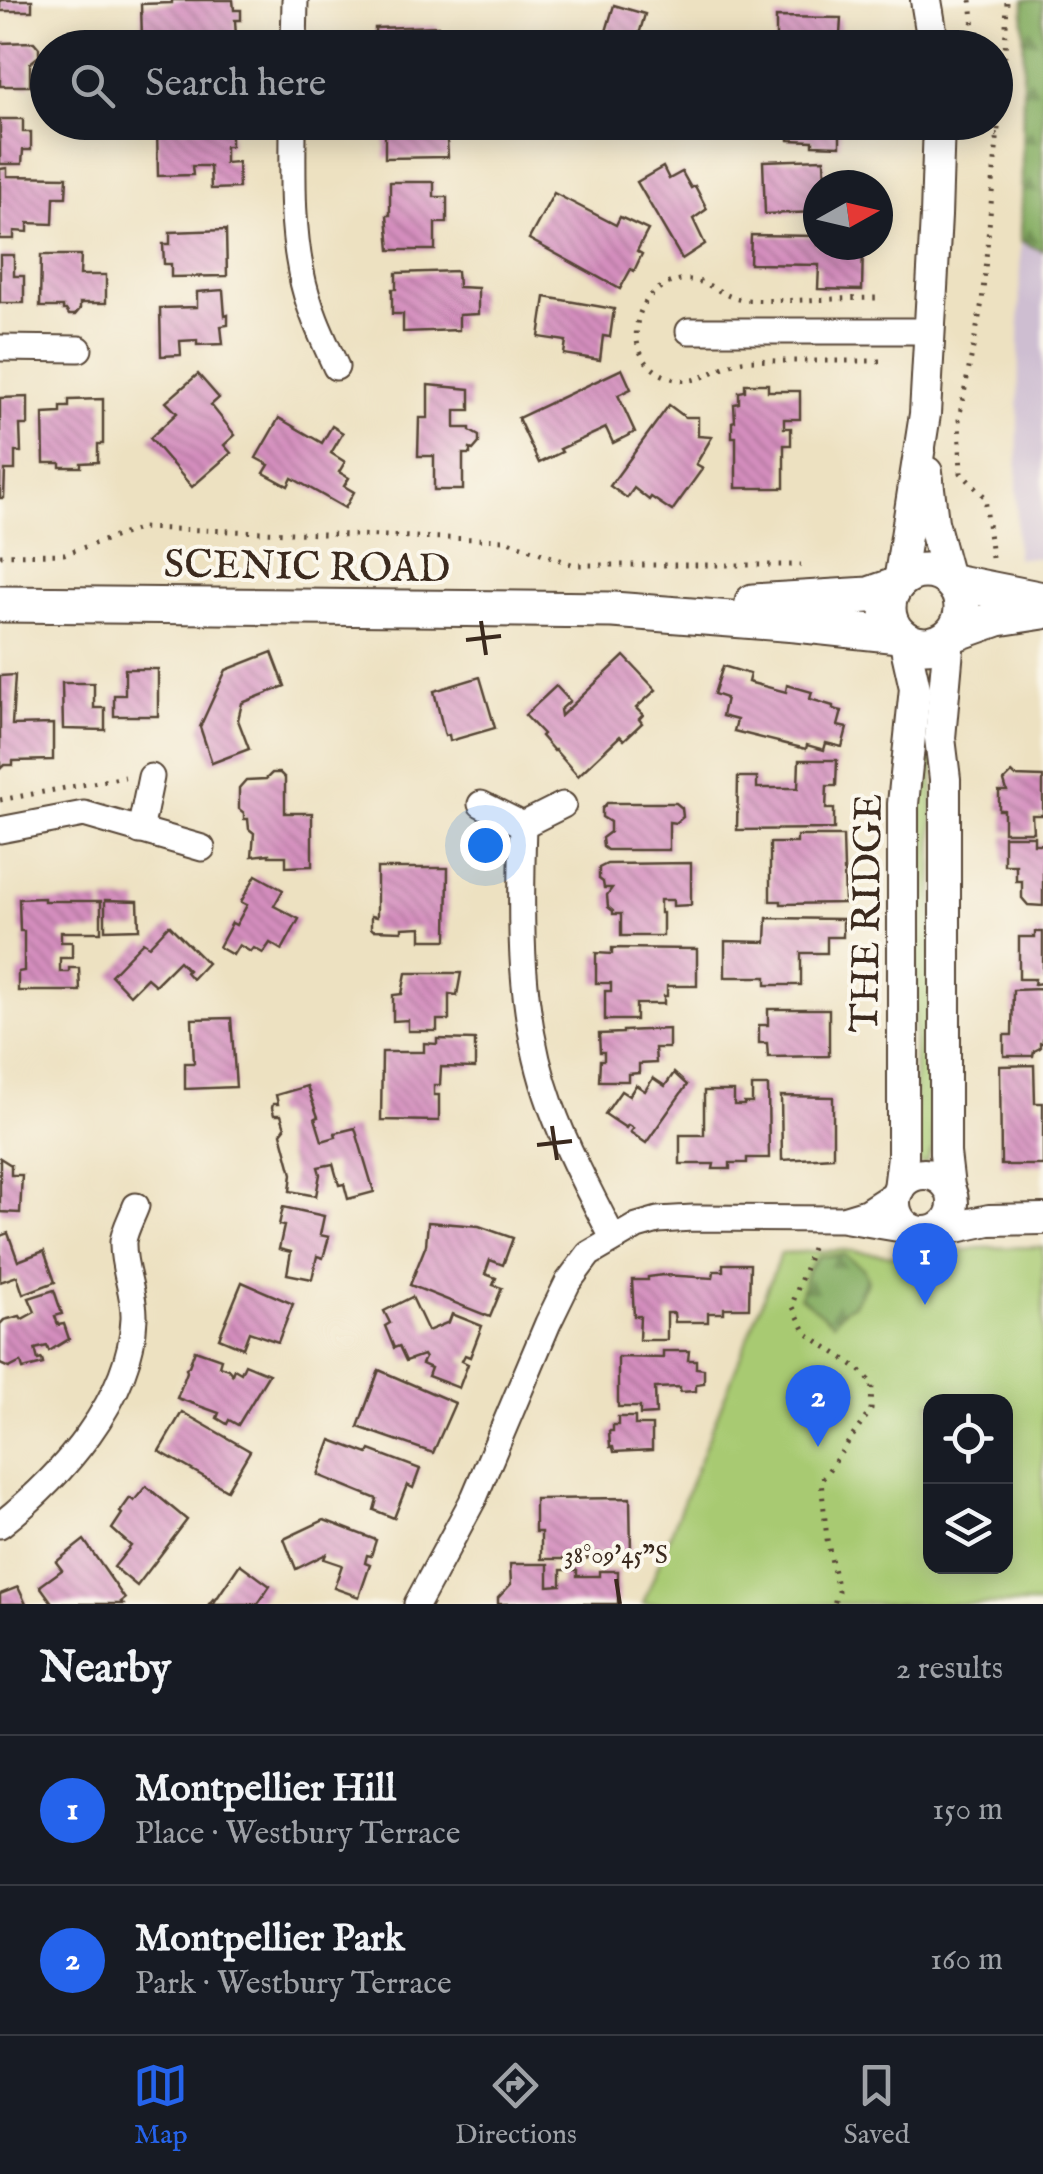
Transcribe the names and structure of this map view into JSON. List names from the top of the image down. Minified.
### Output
{"streets":{"main road":["SCENIC ROAD"],"street":["THE RIDGE"]},"crossings":[["SCENIC ROAD","THE RIDGE"]],"north":"right","page":{"search":"Search here","pins":["1","2"],"heading":["Nearby","2 results"],"list":[{"mark":"1","name":"Montpellier Hill","note":"Place · Westbury Terrace","value":"150 m"},{"mark":"2","name":"Montpellier Park","note":"Park · Westbury Terrace","value":"160 m"}],"nav":["Map","Directions","Saved"]},"coordinates":["38°09'45\"S"]}
